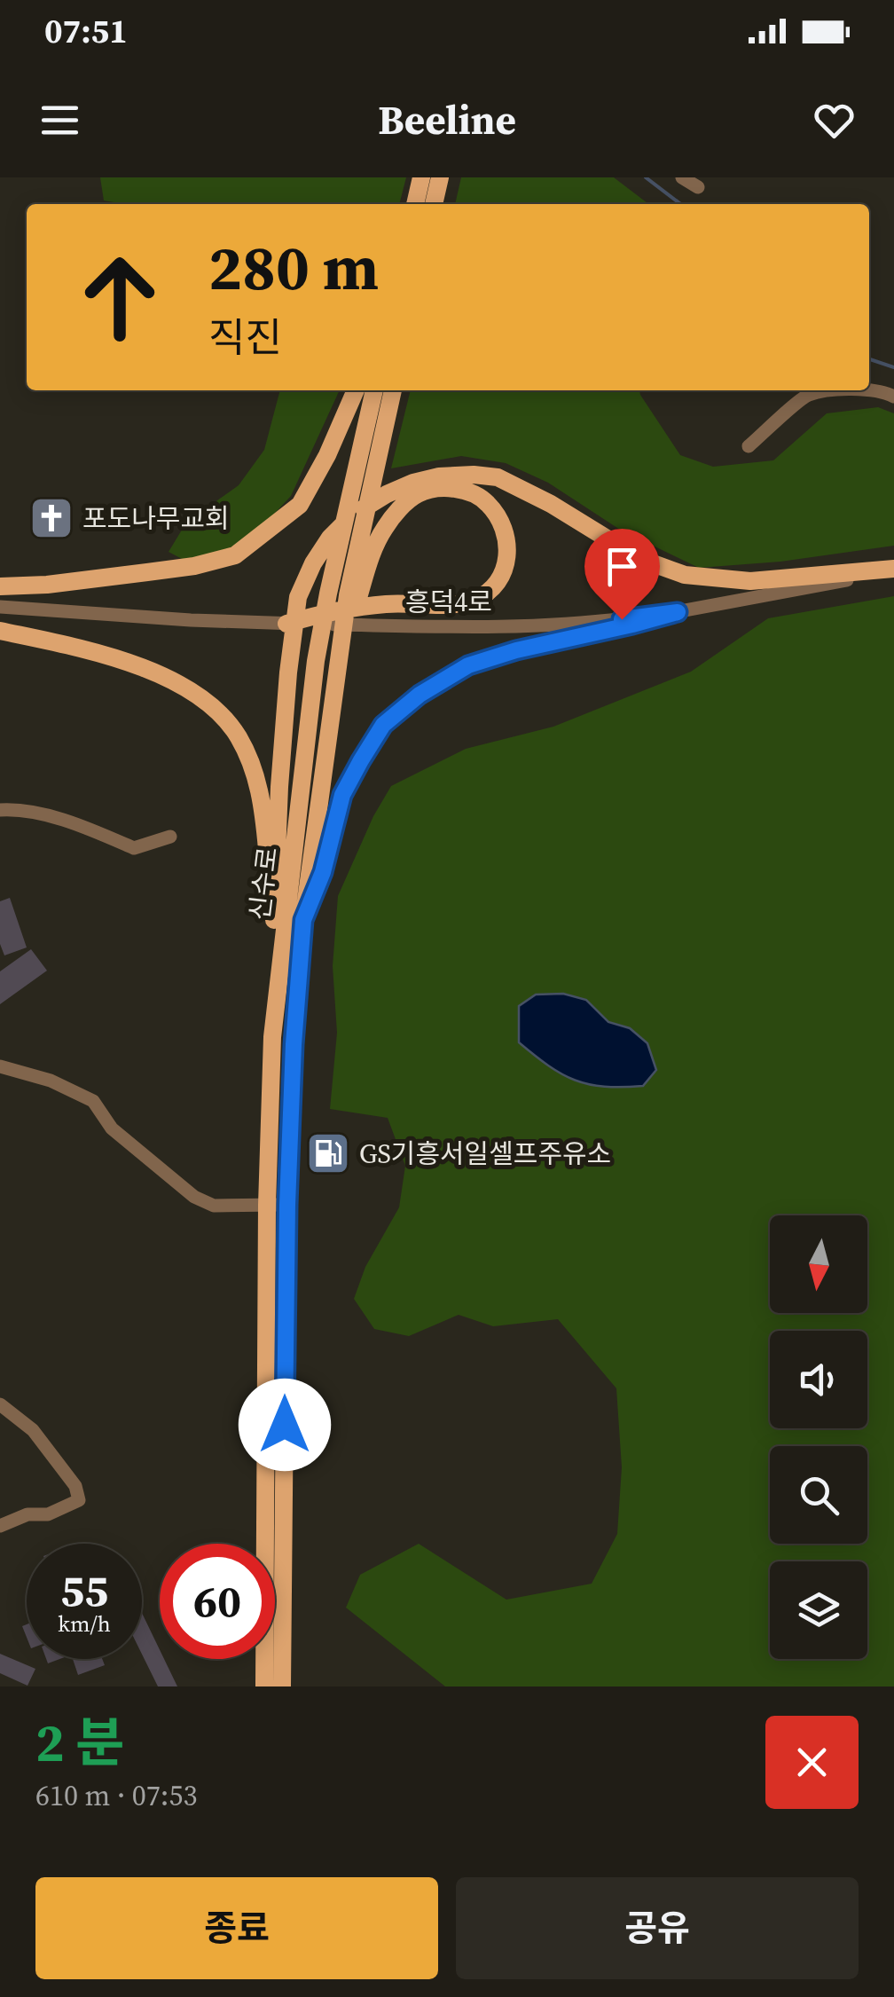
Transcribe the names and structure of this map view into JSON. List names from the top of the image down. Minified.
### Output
{"streets":{"main road":["신수로"],"street":["흥덕4로"]},"places":{"church":["포도나무교회"],"fuel station":["GS기흥서일셀프주유소"]},"north":"bottom","page":{"status":"07:51","header":"Beeline","turn":["280 m","직진"],"speed":"55 km/h","limit":"60","heading":["2 분","610 m · 07:53"],"buttons":["종료","공유"]}}
